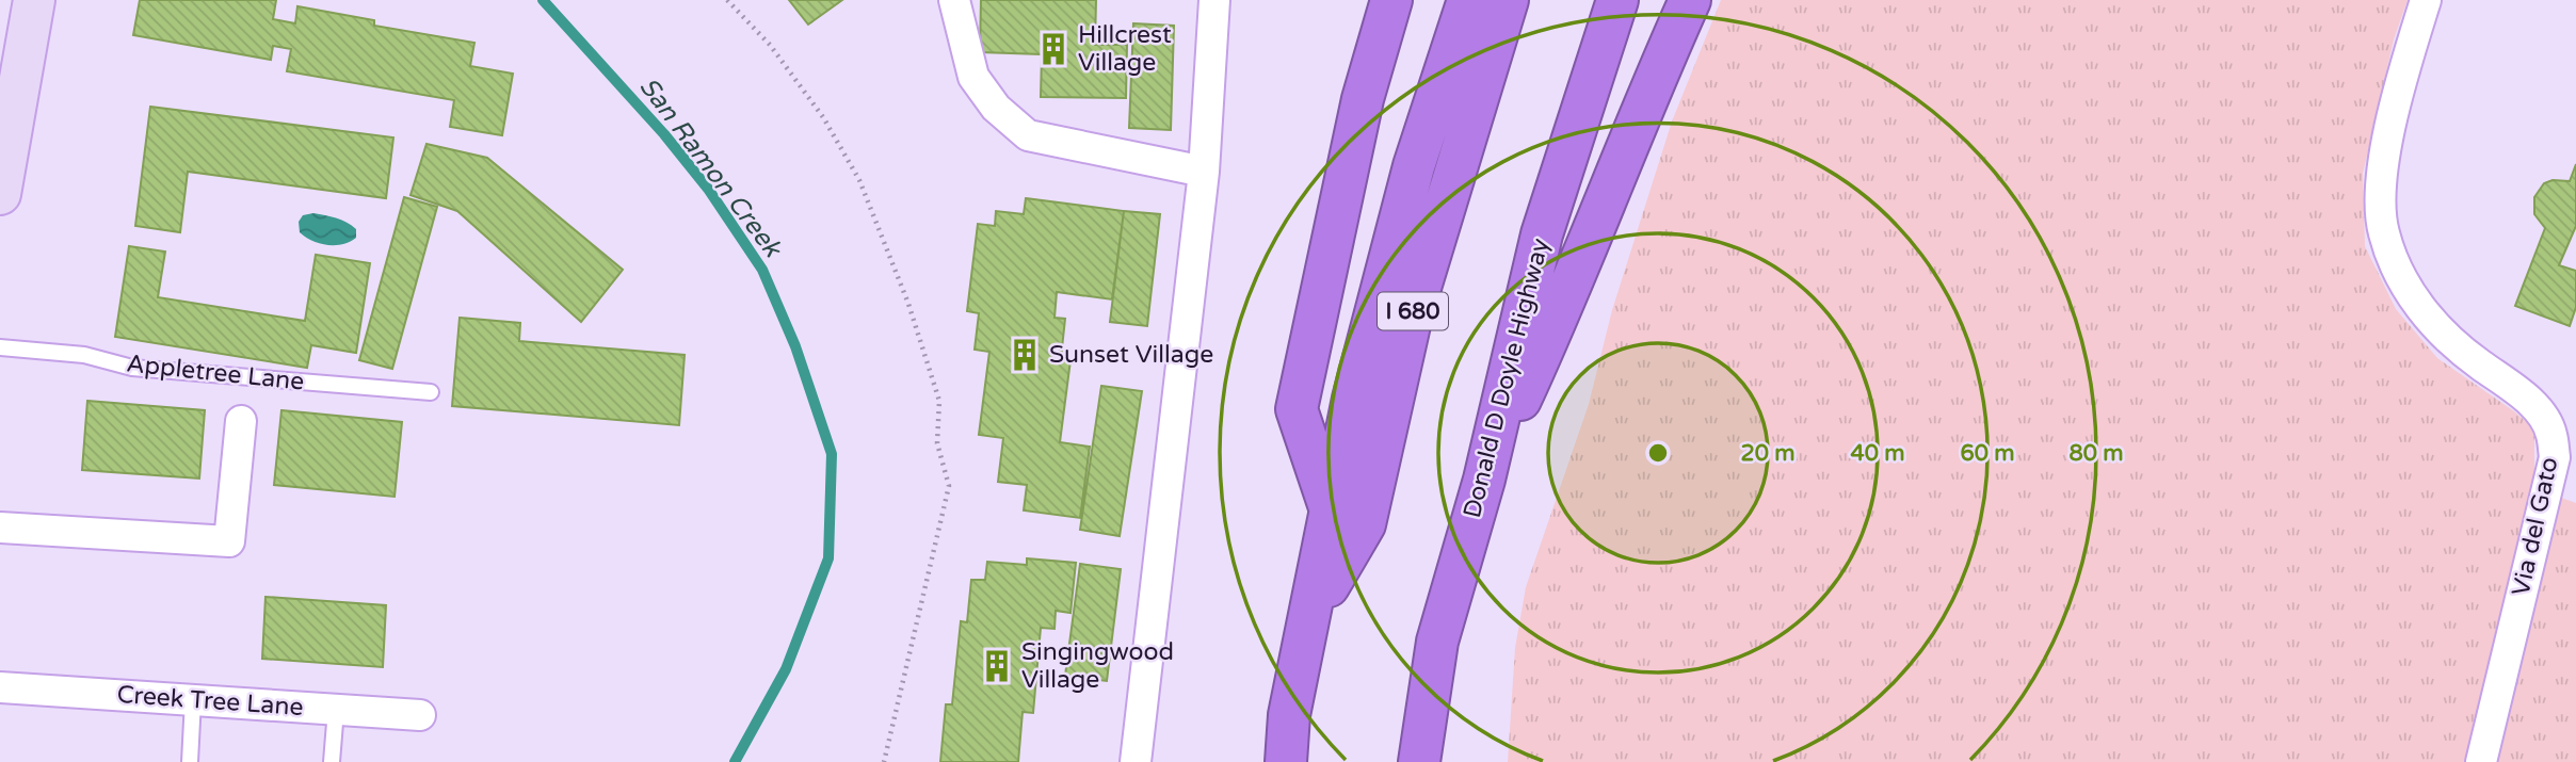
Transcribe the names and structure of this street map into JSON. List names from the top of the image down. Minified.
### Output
{"streets":{"highway":["I 680","Donald D Doyle Highway"],"street":["Via del Gato","Creek Tree Lane"],"lane":["Appletree Lane"]},"water":["San Ramon Creek"],"places":{"building":["Hillcrest Village","Sunset Village","Singingwood Village"]},"rings":["20 m","40 m","60 m","80 m"]}
